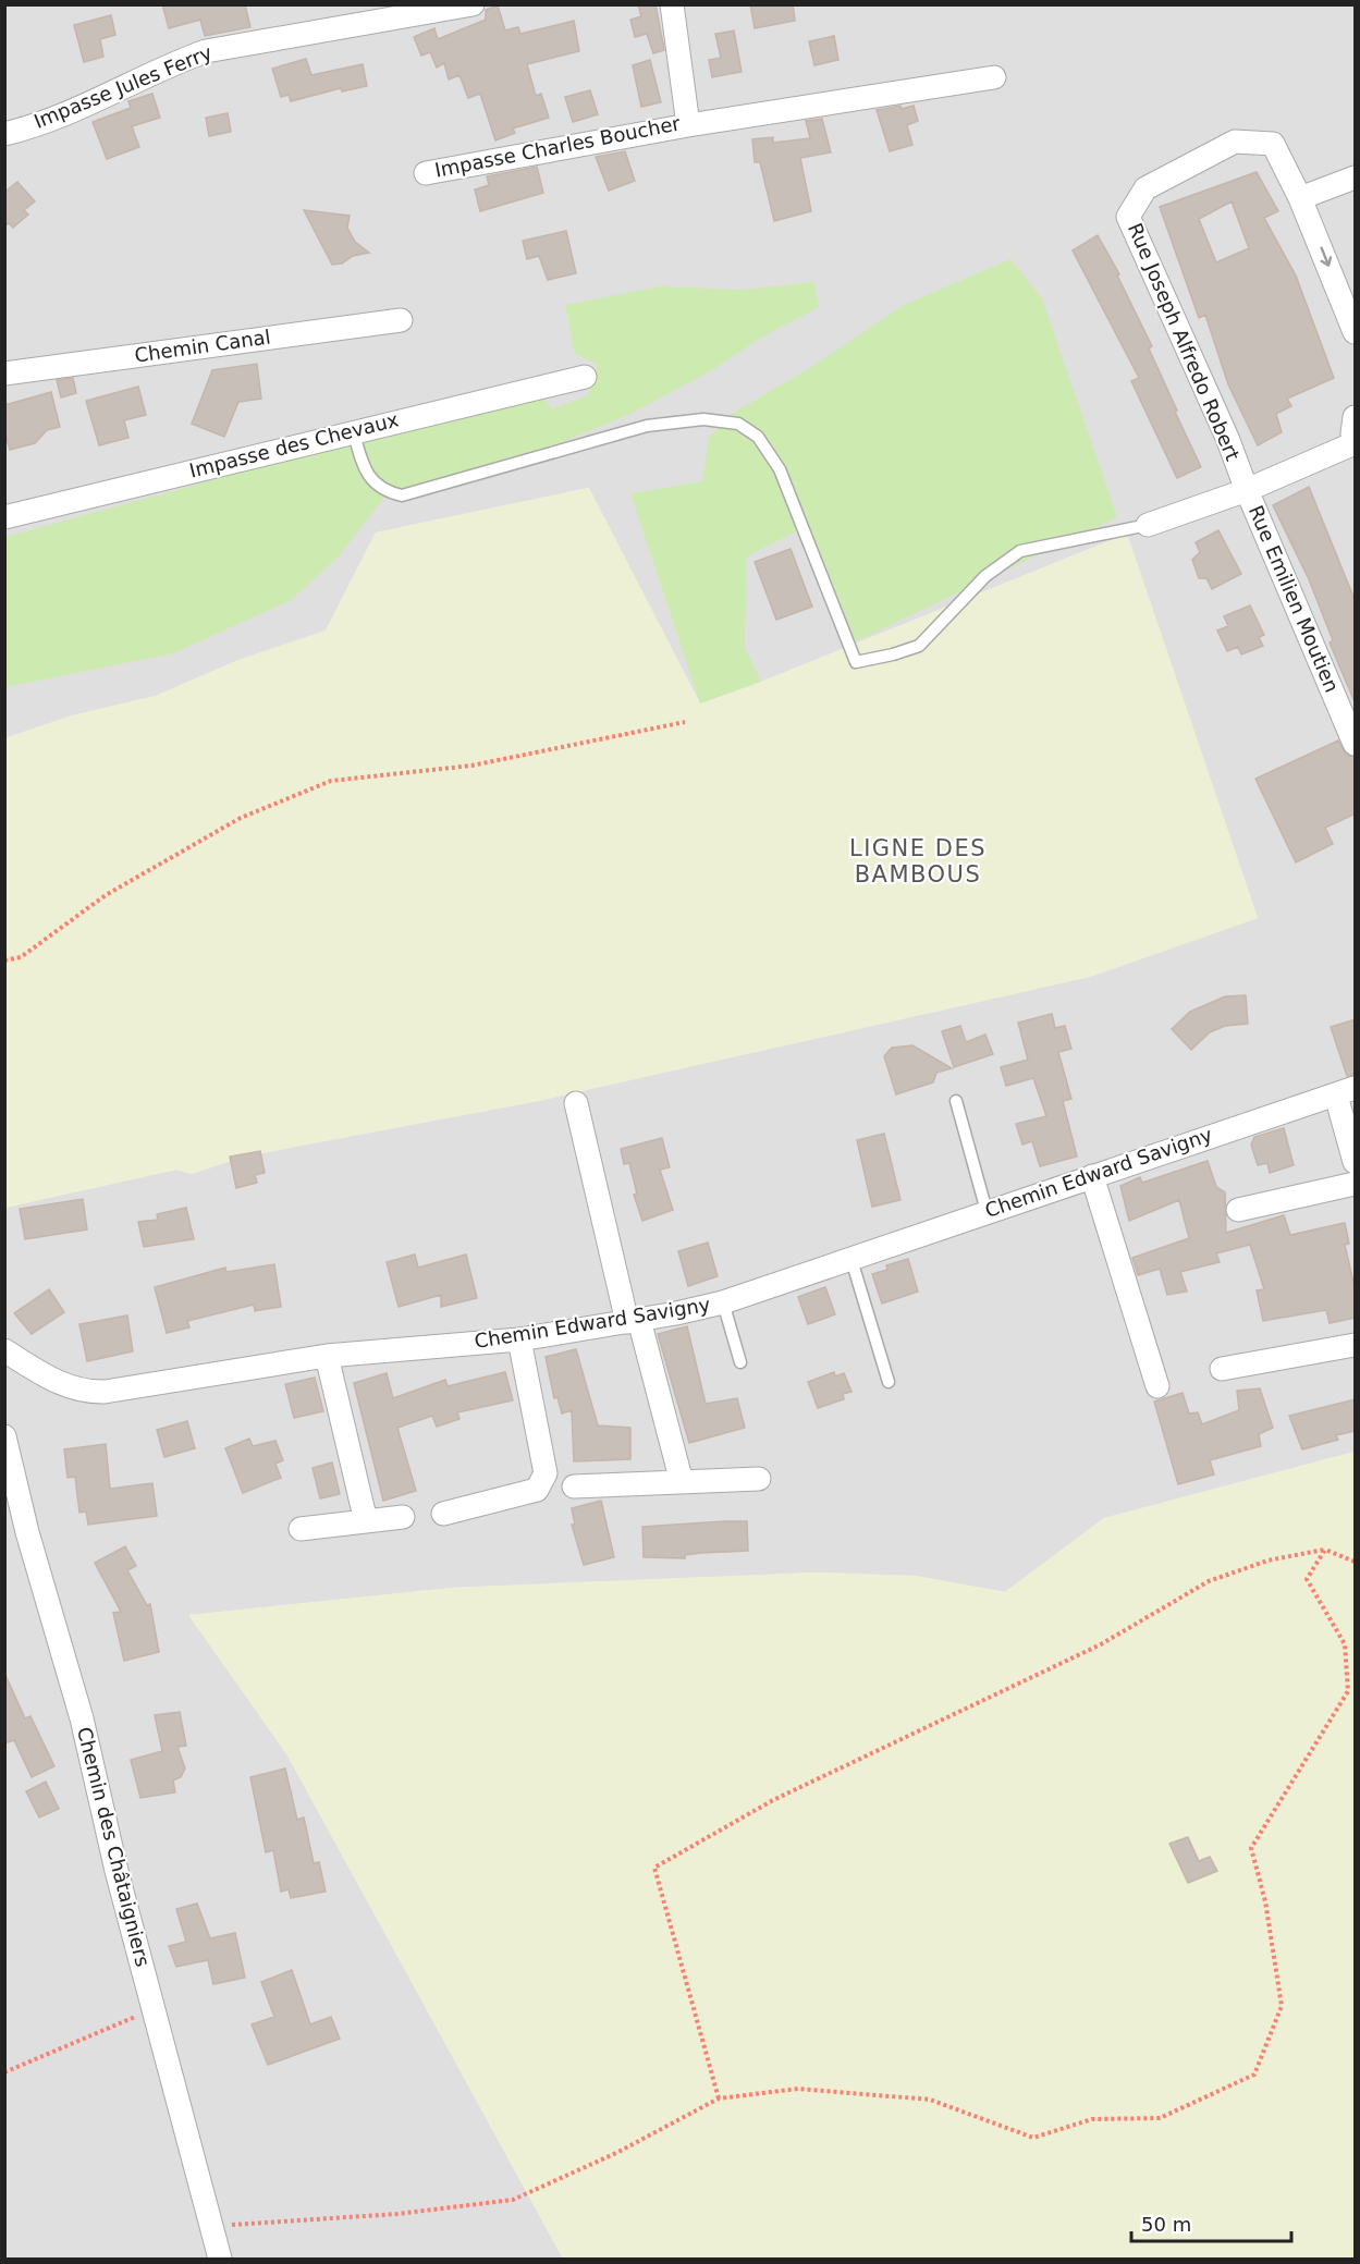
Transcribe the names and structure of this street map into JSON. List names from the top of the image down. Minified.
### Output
{"streets":{"street":["Impasse Jules Ferry","Impasse Charles Boucher","Rue Joseph Alfredo Robert","Chemin Canal","Impasse des Chevaux","Rue Emilien Moutien","Chemin Edward Savigny","Chemin des Châtaigniers"]},"crossings":[["Rue Joseph Alfredo Robert","Rue Emilien Moutien"]],"districts":["LIGNE DES BAMBOUS"],"scale_bar":"50 m"}
